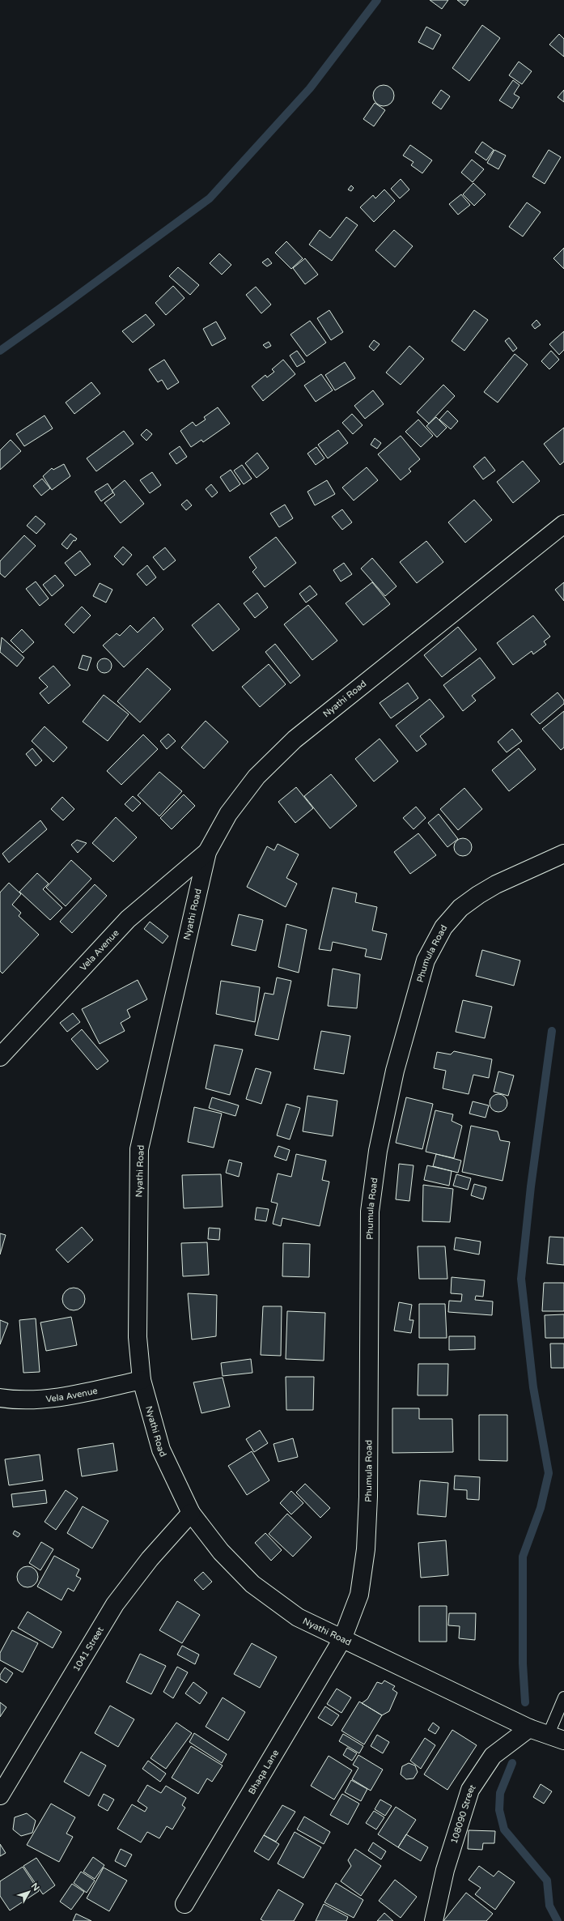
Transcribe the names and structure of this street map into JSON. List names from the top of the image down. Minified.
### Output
{"streets":{"street":["Nyathi Road","Vela Avenue","Phumula Road","1041 Street","Bhaqa Lane","108090 Street"]},"crossings":[["Nyathi Road","Vela Avenue"],["Nyathi Road","Phumula Road"],["Nyathi Road","1041 Street"],["Nyathi Road","Bhaqa Lane"],["Nyathi Road","108090 Street"],["Phumula Road","Bhaqa Lane"]],"north":"top right"}
